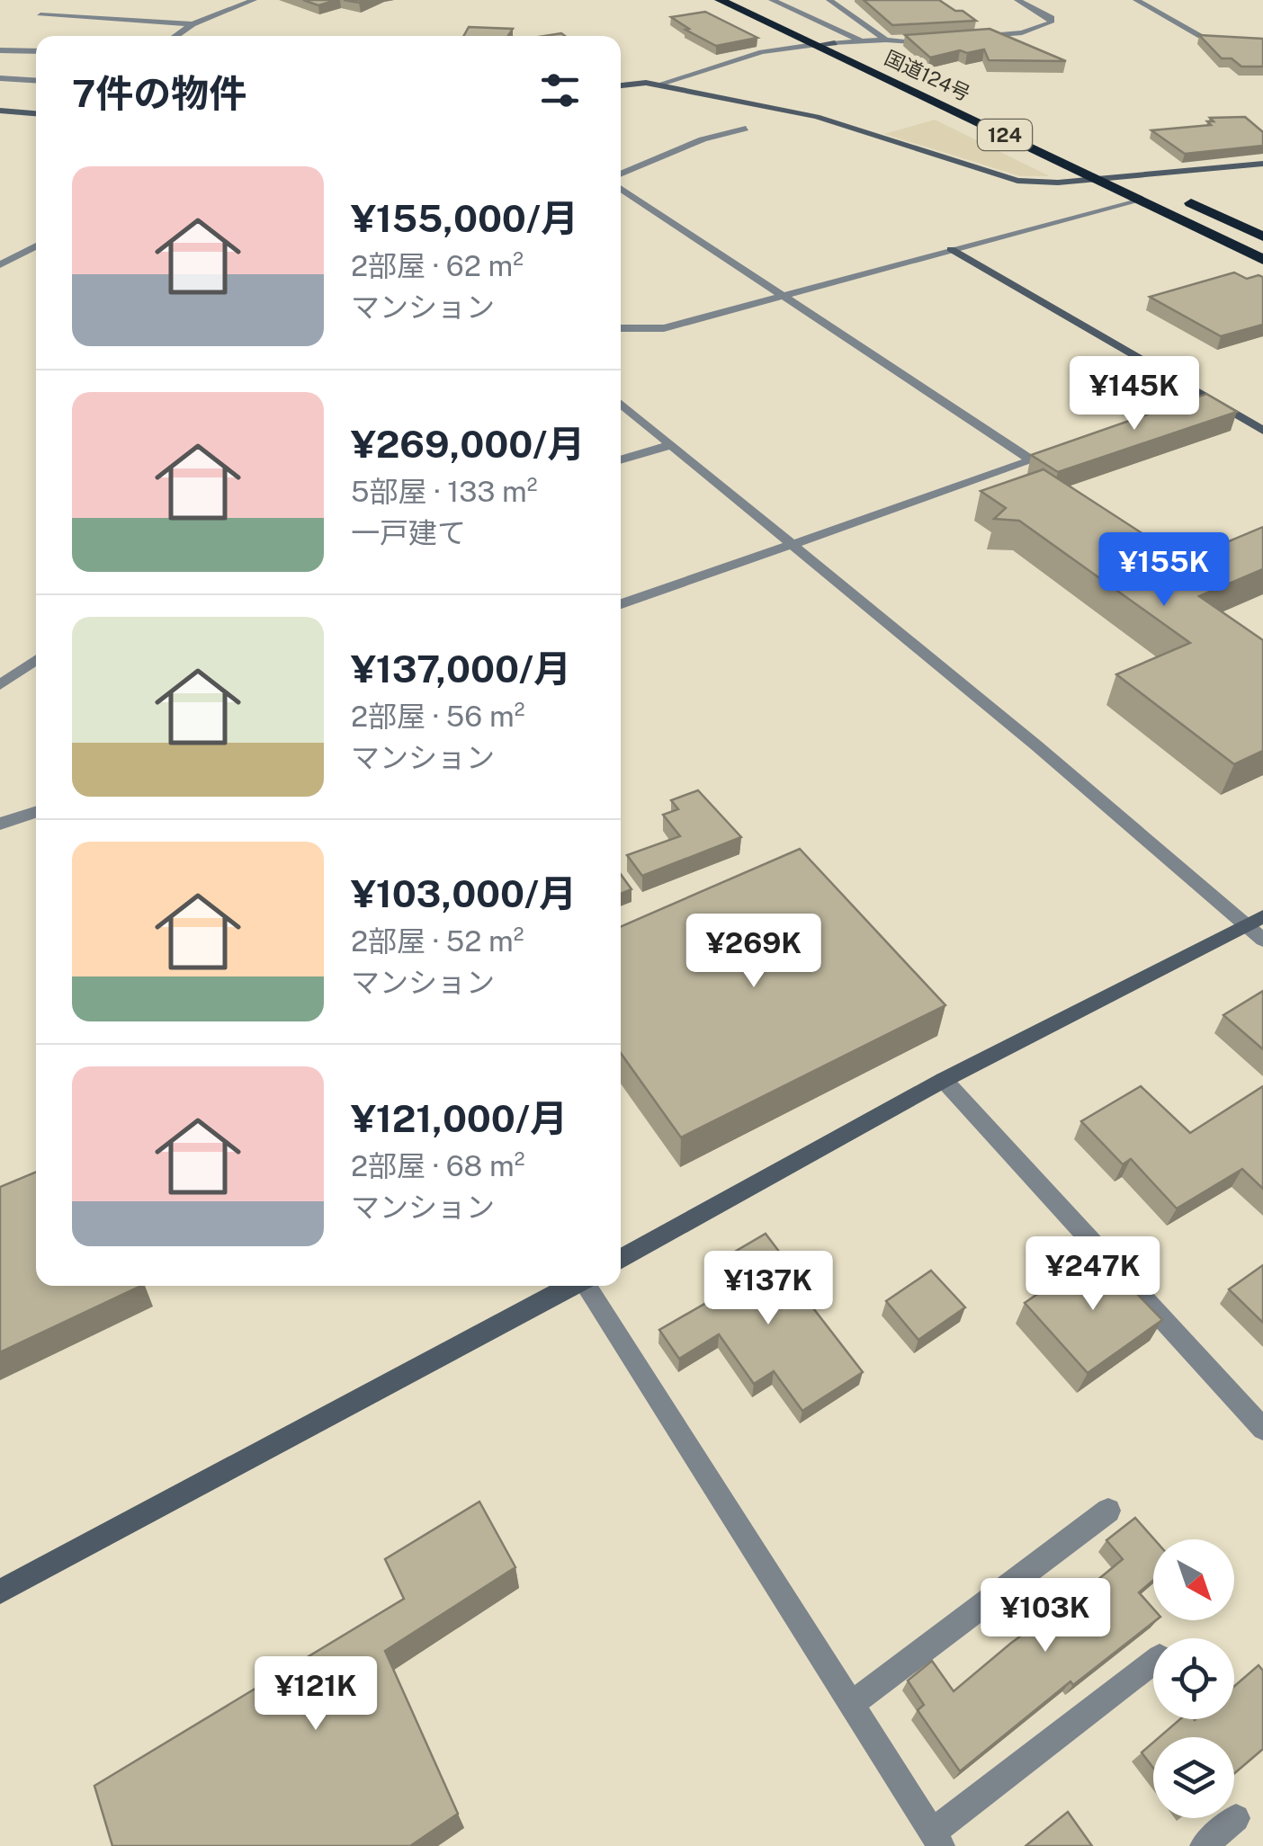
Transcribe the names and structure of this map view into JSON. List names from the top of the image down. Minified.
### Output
{"streets":{"highway":["国道124号","124"]},"north":"bottom right","page":{"heading":"7件の物件","list":[{"name":"¥155,000/月","note":"2部屋 · 62 m² · マンション"},{"name":"¥269,000/月","note":"5部屋 · 133 m² · 一戸建て"},{"name":"¥137,000/月","note":"2部屋 · 56 m² · マンション"},{"name":"¥103,000/月","note":"2部屋 · 52 m² · マンション"},{"name":"¥121,000/月","note":"2部屋 · 68 m² · マンション"}],"price":["¥145K","¥155K","¥269K","¥247K","¥137K","¥103K","¥121K"]}}
